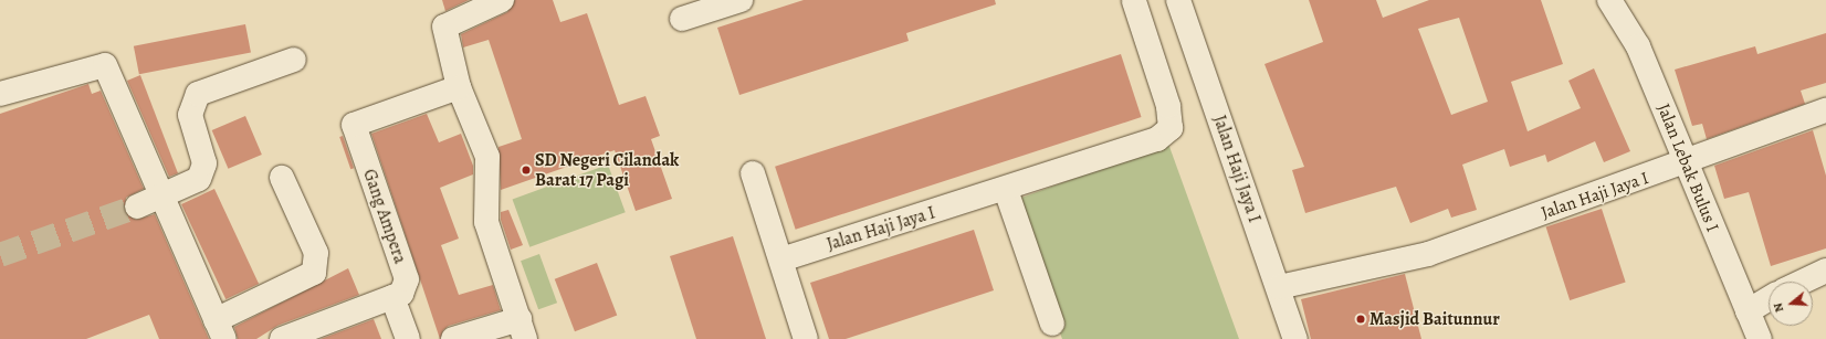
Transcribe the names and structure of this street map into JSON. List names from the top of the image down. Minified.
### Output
{"streets":{"street":["Jalan Lebak Bulus I","Jalan Haji Jaya I","Gang Ampera"]},"crossings":[["Jalan Lebak Bulus I","Jalan Haji Jaya I"]],"places":["SD Negeri Cilandak Barat 17 Pagi","Masjid Baitunnur"],"north":"left"}
